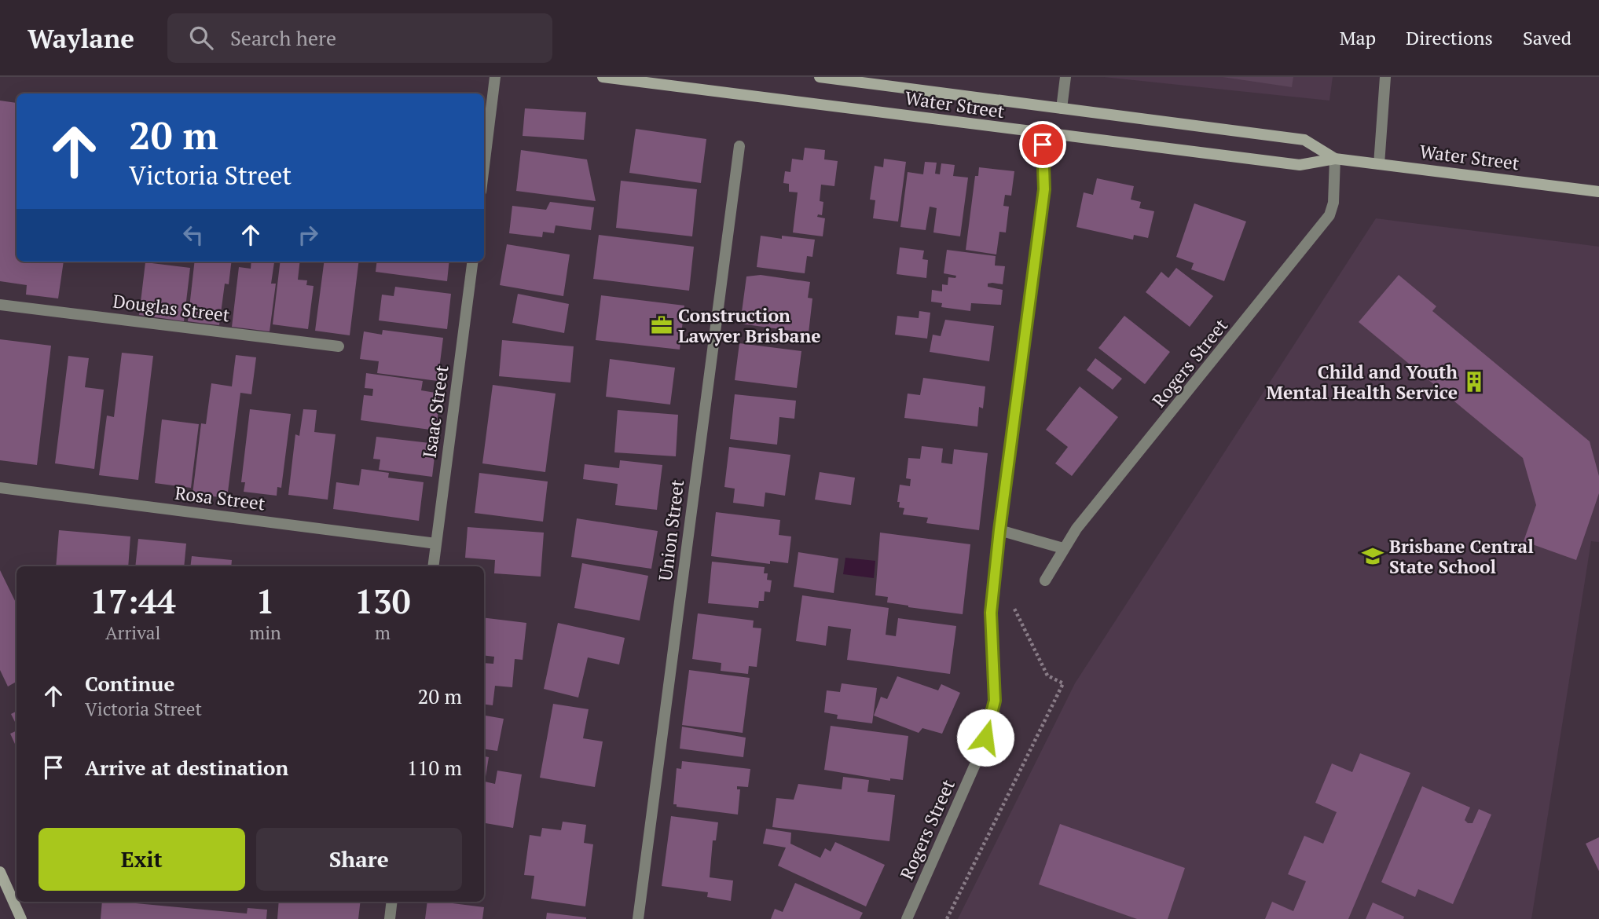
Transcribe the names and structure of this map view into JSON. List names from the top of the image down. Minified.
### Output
{"streets":{"main road":["Water Street"],"street":["Douglas Street","Rogers Street","Isaac Street","Rosa Street","Union Street"]},"crossings":[["Water Street","Rogers Street"],["Isaac Street","Rosa Street"]],"places":{"office":["Construction Lawyer Brisbane"],"building":["Child and Youth Mental Health Service"],"school or university":["Brisbane Central State School"]},"page":{"header":"Waylane","search":"Search here","nav":["Map","Directions","Saved"],"turn":["20 m","Victoria Street"],"eta":["17:44","Arrival","1","min","130","m"],"list":[{"name":"Continue","note":"Victoria Street","value":"20 m"},{"name":"Arrive at destination","value":"110 m"}],"buttons":["Exit","Share"]}}
